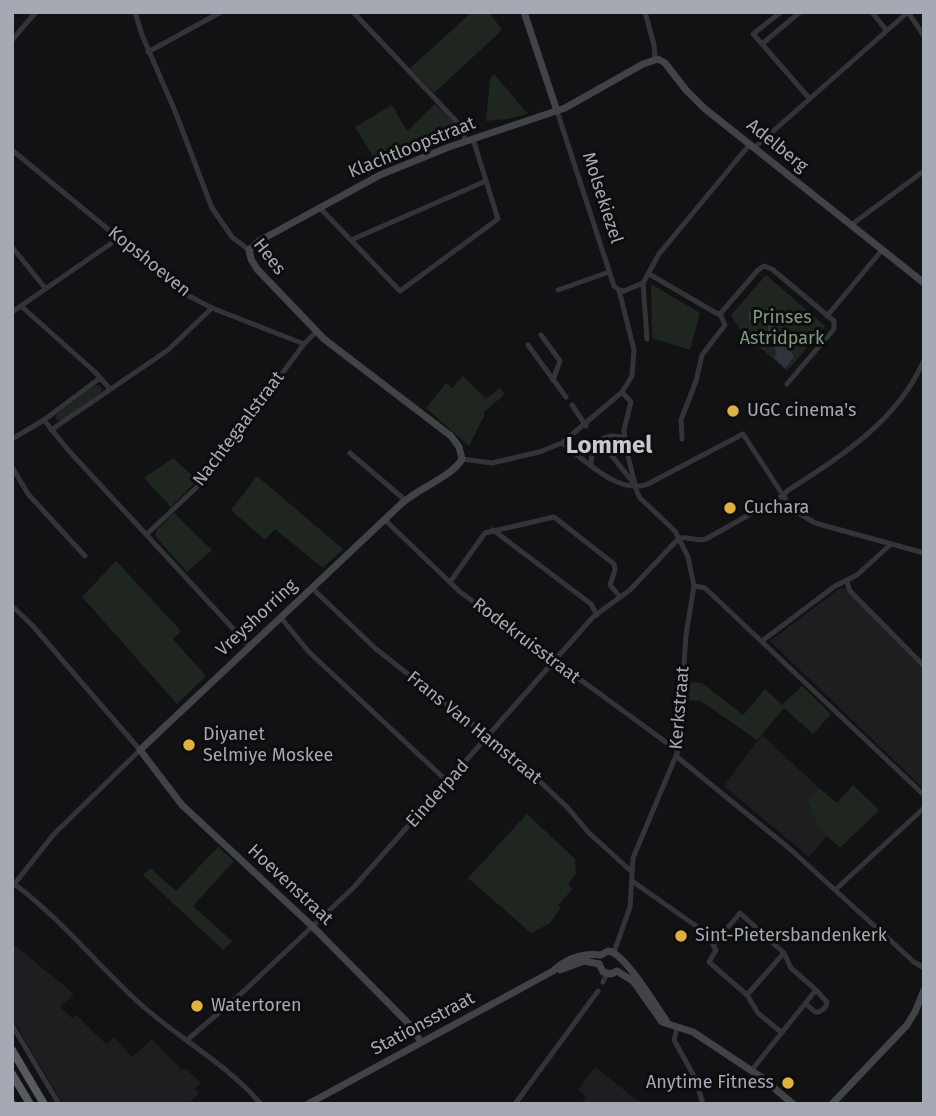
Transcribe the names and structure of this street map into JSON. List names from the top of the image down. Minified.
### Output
{"streets":{"main road":["Adelberg","Klachtloopstraat","Molsekiezel","Hees","Vreyshorring","Hoevenstraat","Stationsstraat"],"street":["Kopshoeven","Nachtegaalstraat","Rodekruisstraat","Kerkstraat","Frans Van Hamstraat","Einderpad"]},"crossings":[["Adelberg","Klachtloopstraat"],["Klachtloopstraat","Molsekiezel"],["Klachtloopstraat","Hees"],["Hees","Nachtegaalstraat"],["Hees","Vreyshorring"],["Kopshoeven","Nachtegaalstraat"],["Vreyshorring","Rodekruisstraat"],["Vreyshorring","Frans Van Hamstraat"],["Vreyshorring","Hoevenstraat"],["Rodekruisstraat","Kerkstraat"],["Rodekruisstraat","Einderpad"],["Kerkstraat","Frans Van Hamstraat"],["Kerkstraat","Einderpad"],["Kerkstraat","Stationsstraat"],["Frans Van Hamstraat","Einderpad"],["Einderpad","Hoevenstraat"],["Hoevenstraat","Stationsstraat"]],"districts":["Lommel"],"parks":["Prinses Astridpark"],"places":["UGC cinema's","Cuchara","Diyanet Selmiye Moskee","Sint-Pietersbandenkerk","Watertoren","Anytime Fitness"]}
